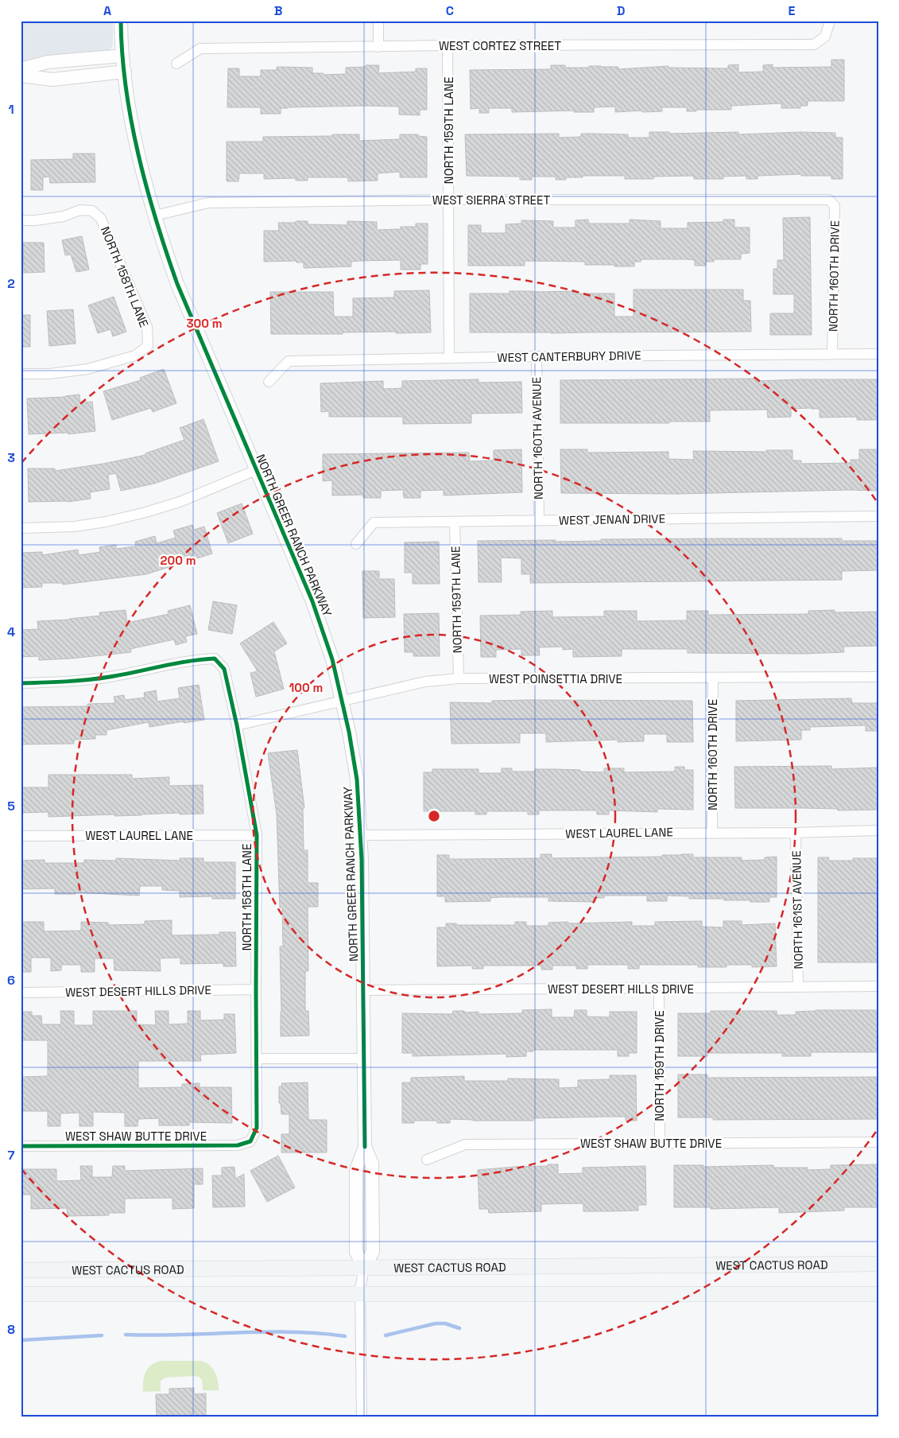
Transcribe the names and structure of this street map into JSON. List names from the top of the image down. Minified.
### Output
{"streets":{"main road":["WEST CACTUS ROAD"],"street":["WEST CORTEZ STREET","NORTH 159TH LANE","WEST SIERRA STREET","NORTH 160TH DRIVE","NORTH 158TH LANE","WEST CANTERBURY DRIVE","NORTH 160TH AVENUE","WEST JENAN DRIVE","NORTH GREER RANCH PARKWAY","WEST POINSETTIA DRIVE","WEST LAUREL LANE","NORTH 161ST AVENUE","WEST DESERT HILLS DRIVE","NORTH 159TH DRIVE","WEST SHAW BUTTE DRIVE"]},"crossings":[["WEST CORTEZ STREET","NORTH 159TH LANE"],["NORTH 159TH LANE","WEST SIERRA STREET"],["NORTH 159TH LANE","WEST CANTERBURY DRIVE"],["NORTH 159TH LANE","WEST JENAN DRIVE"],["NORTH 159TH LANE","WEST POINSETTIA DRIVE"],["WEST SIERRA STREET","NORTH 160TH DRIVE"],["WEST SIERRA STREET","NORTH GREER RANCH PARKWAY"],["NORTH 160TH DRIVE","WEST CANTERBURY DRIVE"],["NORTH 160TH DRIVE","WEST POINSETTIA DRIVE"],["NORTH 160TH DRIVE","WEST LAUREL LANE"],["NORTH 158TH LANE","WEST POINSETTIA DRIVE"],["NORTH 158TH LANE","WEST LAUREL LANE"],["NORTH 158TH LANE","WEST DESERT HILLS DRIVE"],["NORTH 158TH LANE","WEST SHAW BUTTE DRIVE"],["WEST CANTERBURY DRIVE","NORTH 160TH AVENUE"],["NORTH 160TH AVENUE","WEST JENAN DRIVE"],["NORTH GREER RANCH PARKWAY","WEST POINSETTIA DRIVE"],["NORTH GREER RANCH PARKWAY","WEST LAUREL LANE"],["NORTH GREER RANCH PARKWAY","WEST DESERT HILLS DRIVE"],["NORTH GREER RANCH PARKWAY","WEST CACTUS ROAD"],["WEST LAUREL LANE","NORTH 161ST AVENUE"],["NORTH 161ST AVENUE","WEST DESERT HILLS DRIVE"],["WEST DESERT HILLS DRIVE","NORTH 159TH DRIVE"],["NORTH 159TH DRIVE","WEST SHAW BUTTE DRIVE"]],"grid":{"columns":["A","B","C","D","E"],"rows":["1","2","3","4","5","6","7","8"]},"rings":["300 m","200 m","100 m"]}
